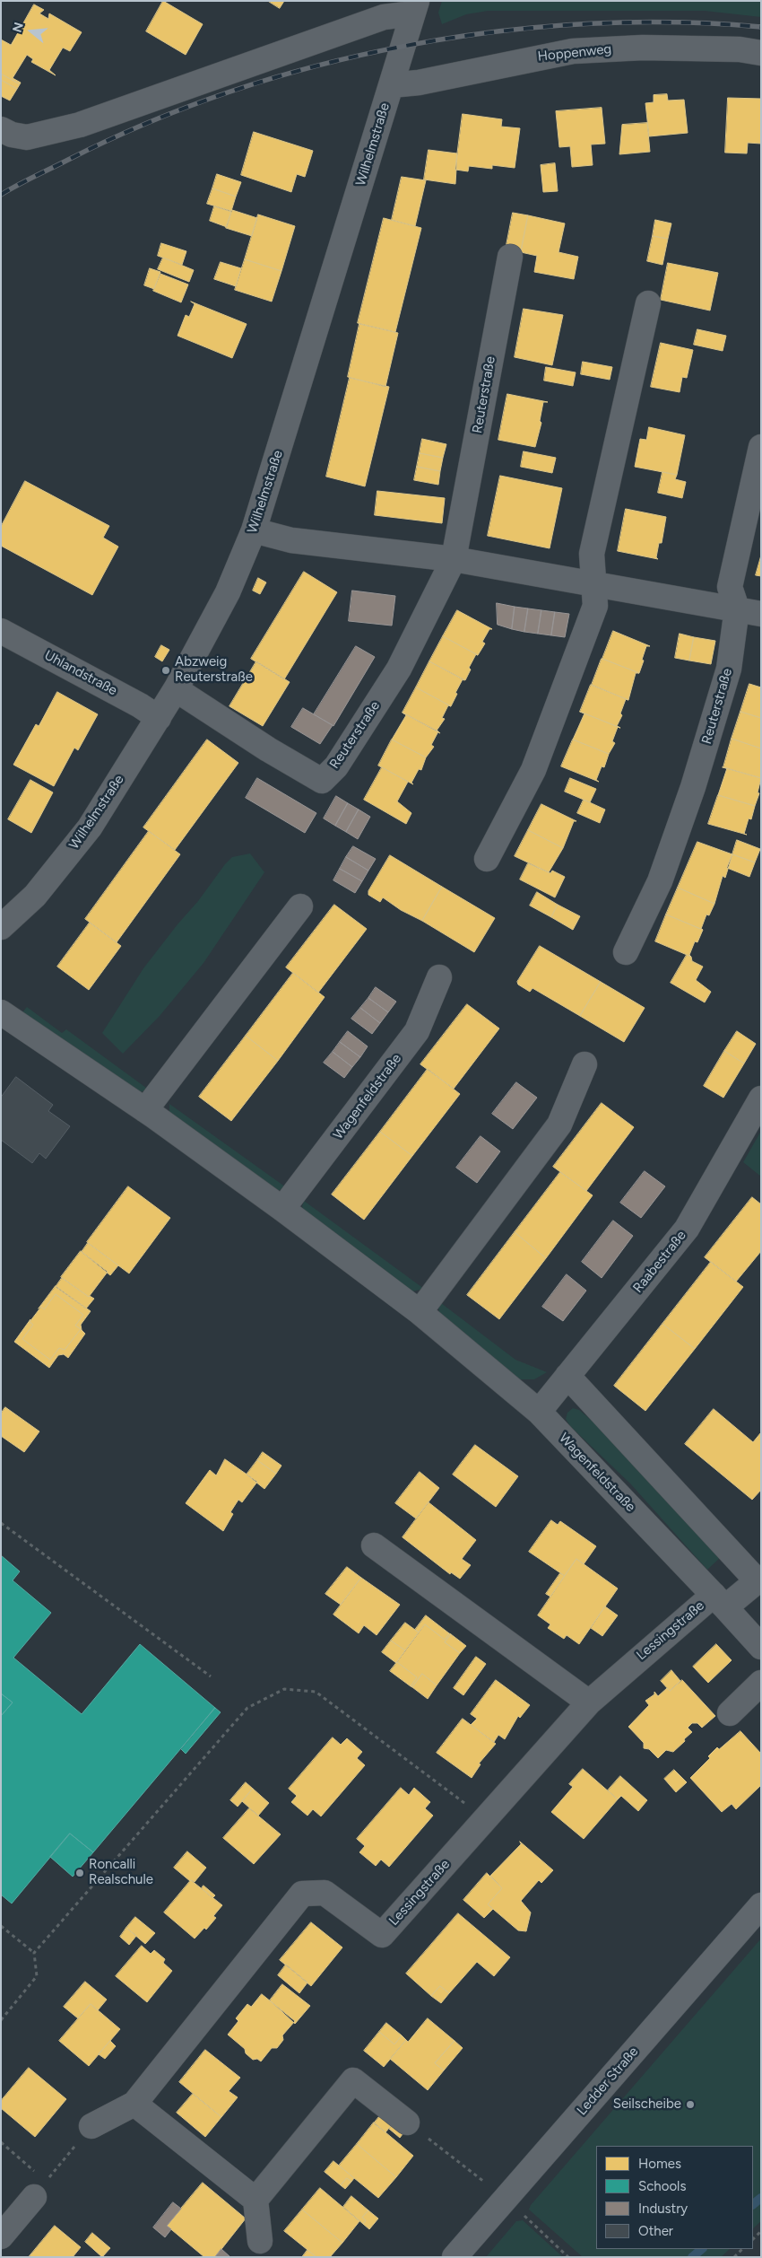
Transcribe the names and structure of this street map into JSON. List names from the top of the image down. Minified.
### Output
{"streets":{"main road":["Ledder Straße"],"street":["Hoppenweg","Wilhelmstraße","Reuterstraße","Uhlandstraße","Wagenfeldstraße","Raabestraße","Lessingstraße"]},"crossings":[["Hoppenweg","Wilhelmstraße"],["Wilhelmstraße","Reuterstraße"],["Wilhelmstraße","Uhlandstraße"],["Wagenfeldstraße","Raabestraße"],["Wagenfeldstraße","Lessingstraße"]],"places":["Abzweig Reuterstraße","Roncalli Realschule","Seilscheibe"],"legend":["Homes","Schools","Industry","Other"],"north":"left"}
